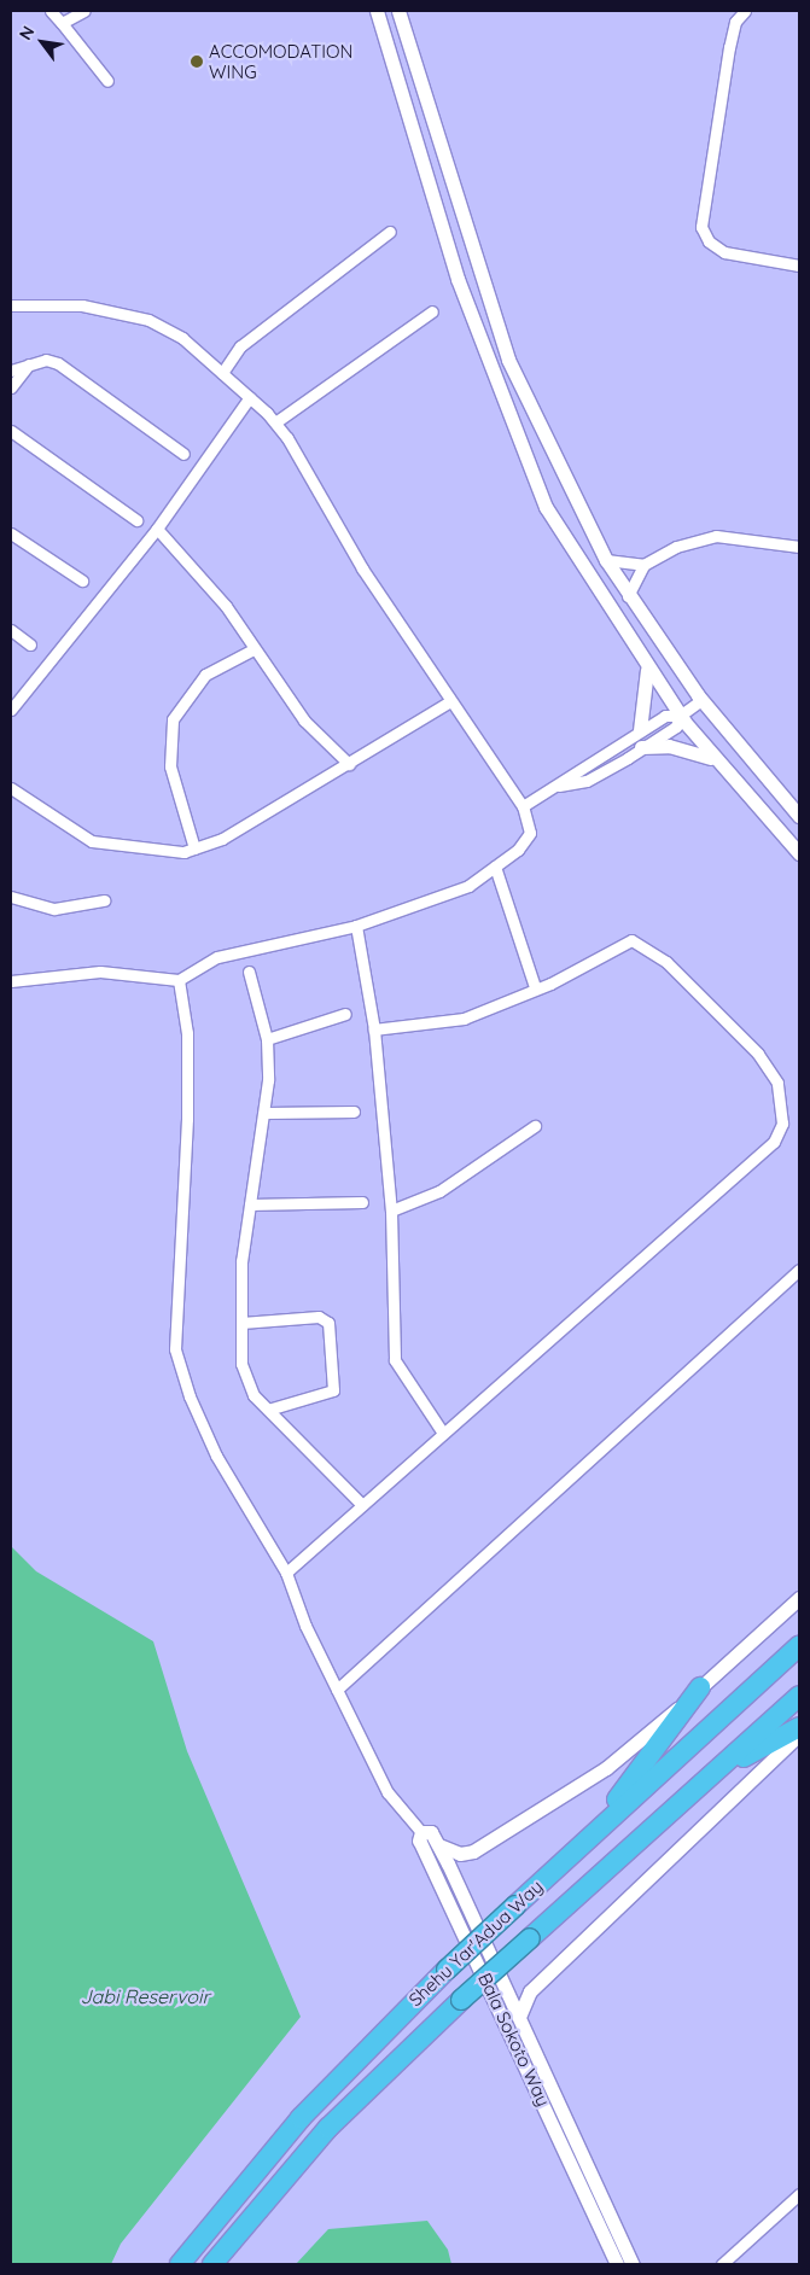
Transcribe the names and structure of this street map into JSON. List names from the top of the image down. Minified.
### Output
{"streets":{"highway":["Shehu Yar'Adua Way"],"street":["Bala Sokoto Way"]},"water":["Jabi Reservoir"],"places":["ACCOMODATION WING"],"north":"top left"}
